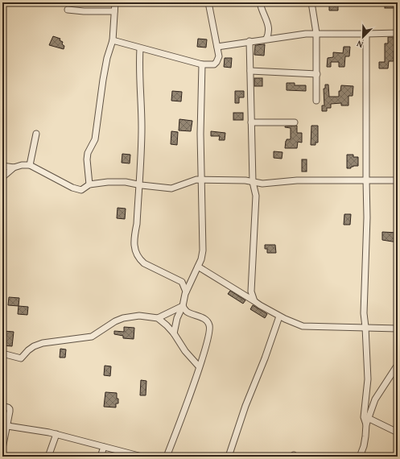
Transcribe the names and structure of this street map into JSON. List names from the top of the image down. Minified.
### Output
{"north":"bottom left"}
